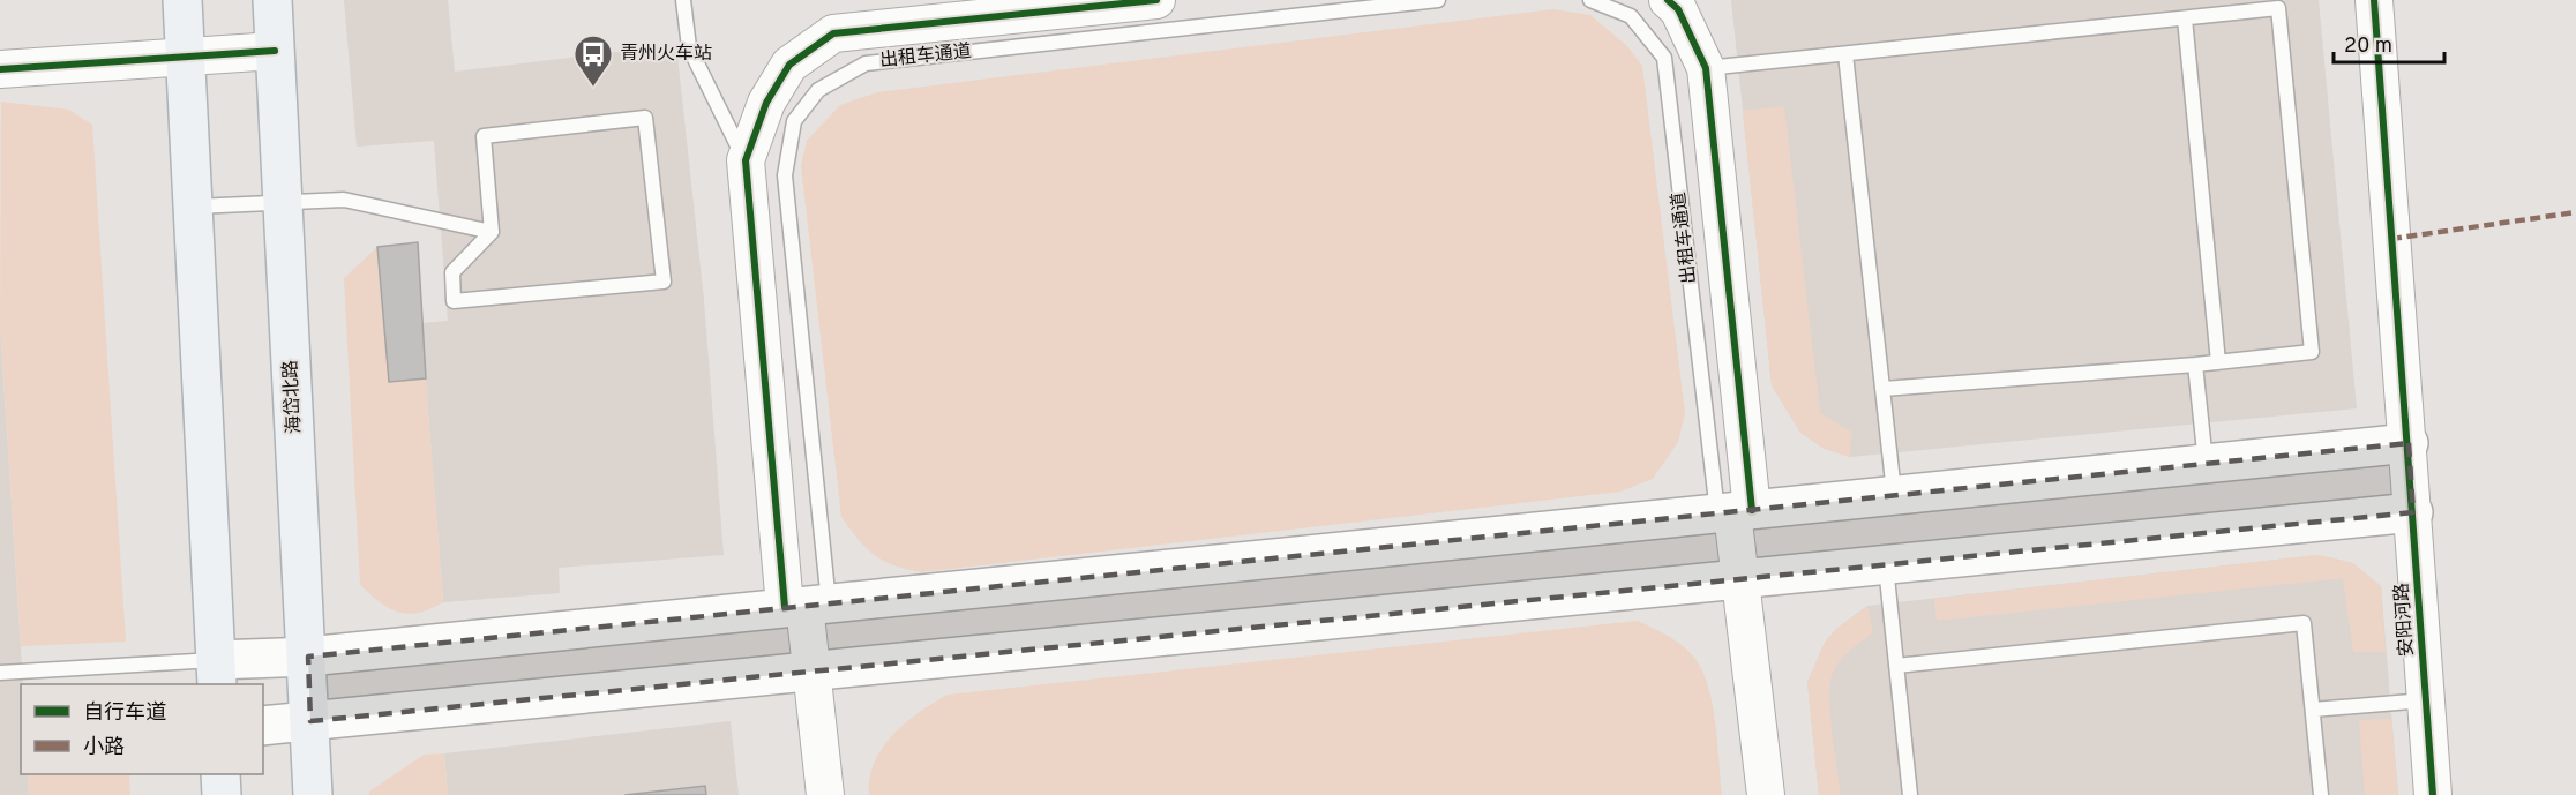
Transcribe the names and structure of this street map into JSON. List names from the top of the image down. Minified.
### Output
{"streets":{"main road":["海岱北路"],"street":["安阳河路"],"lane":["出租车通道"]},"places":{"bus stop":["青州火车站"]},"legend":["自行车道","小路"],"scale_bar":"20 m"}
